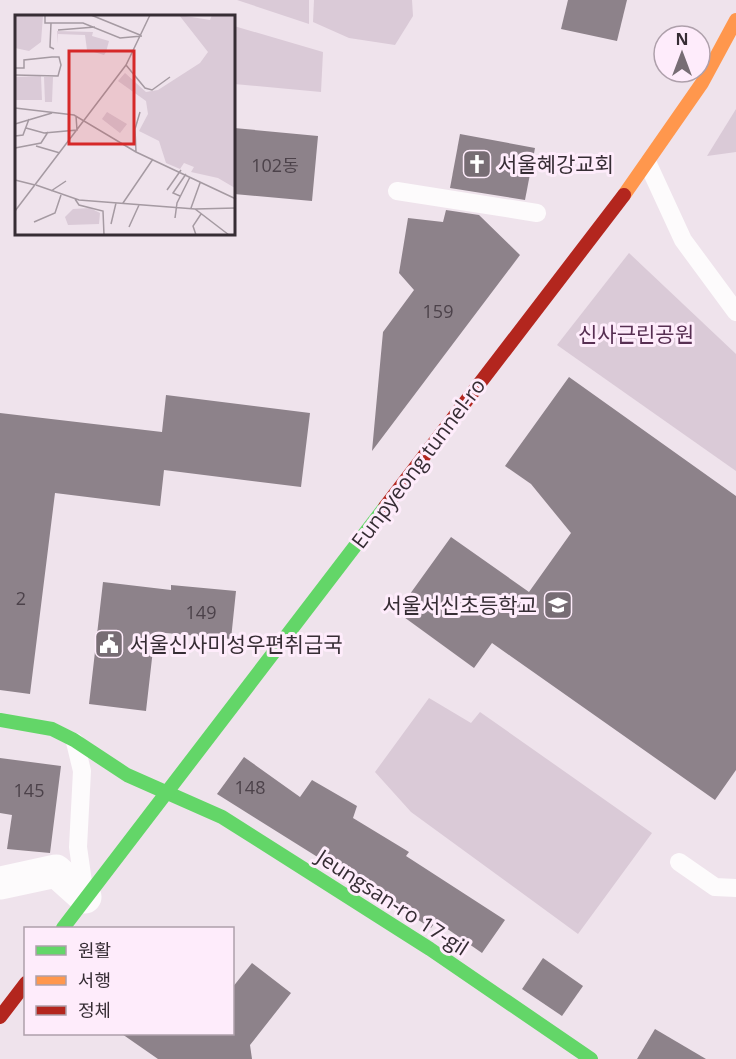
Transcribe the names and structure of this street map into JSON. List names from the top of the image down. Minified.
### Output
{"streets":{"main road":["Eunpyeong tunnel-ro","Jeungsan-ro 17-gil"]},"crossings":[["Eunpyeong tunnel-ro","Jeungsan-ro 17-gil"]],"parks":["신사근린공원"],"places":{"church":["서울혜강교회"],"school or university":["서울서신초등학교"],"public building":["서울신사미성우편취급국"]},"house_numbers":["102동","159","2","149","148","145"],"legend":["원활","서행","정체"],"north":"top"}
